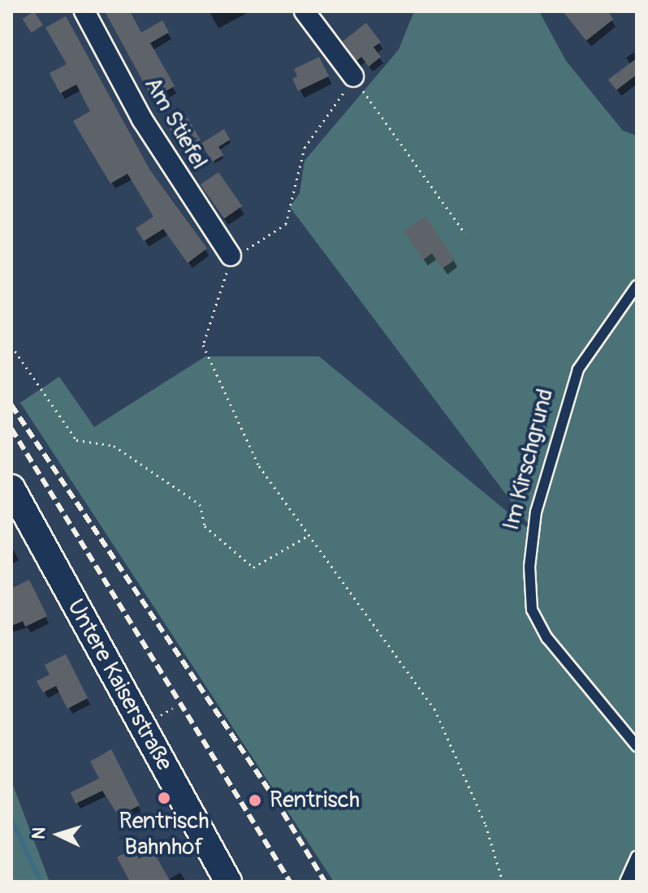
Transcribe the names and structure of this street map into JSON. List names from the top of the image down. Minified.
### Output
{"streets":{"main road":["Untere Kaiserstraße"],"street":["Am Stiefel"],"lane":["Im Kirschgrund"]},"places":["Rentrisch Bahnhof","Rentrisch"],"north":"left"}
